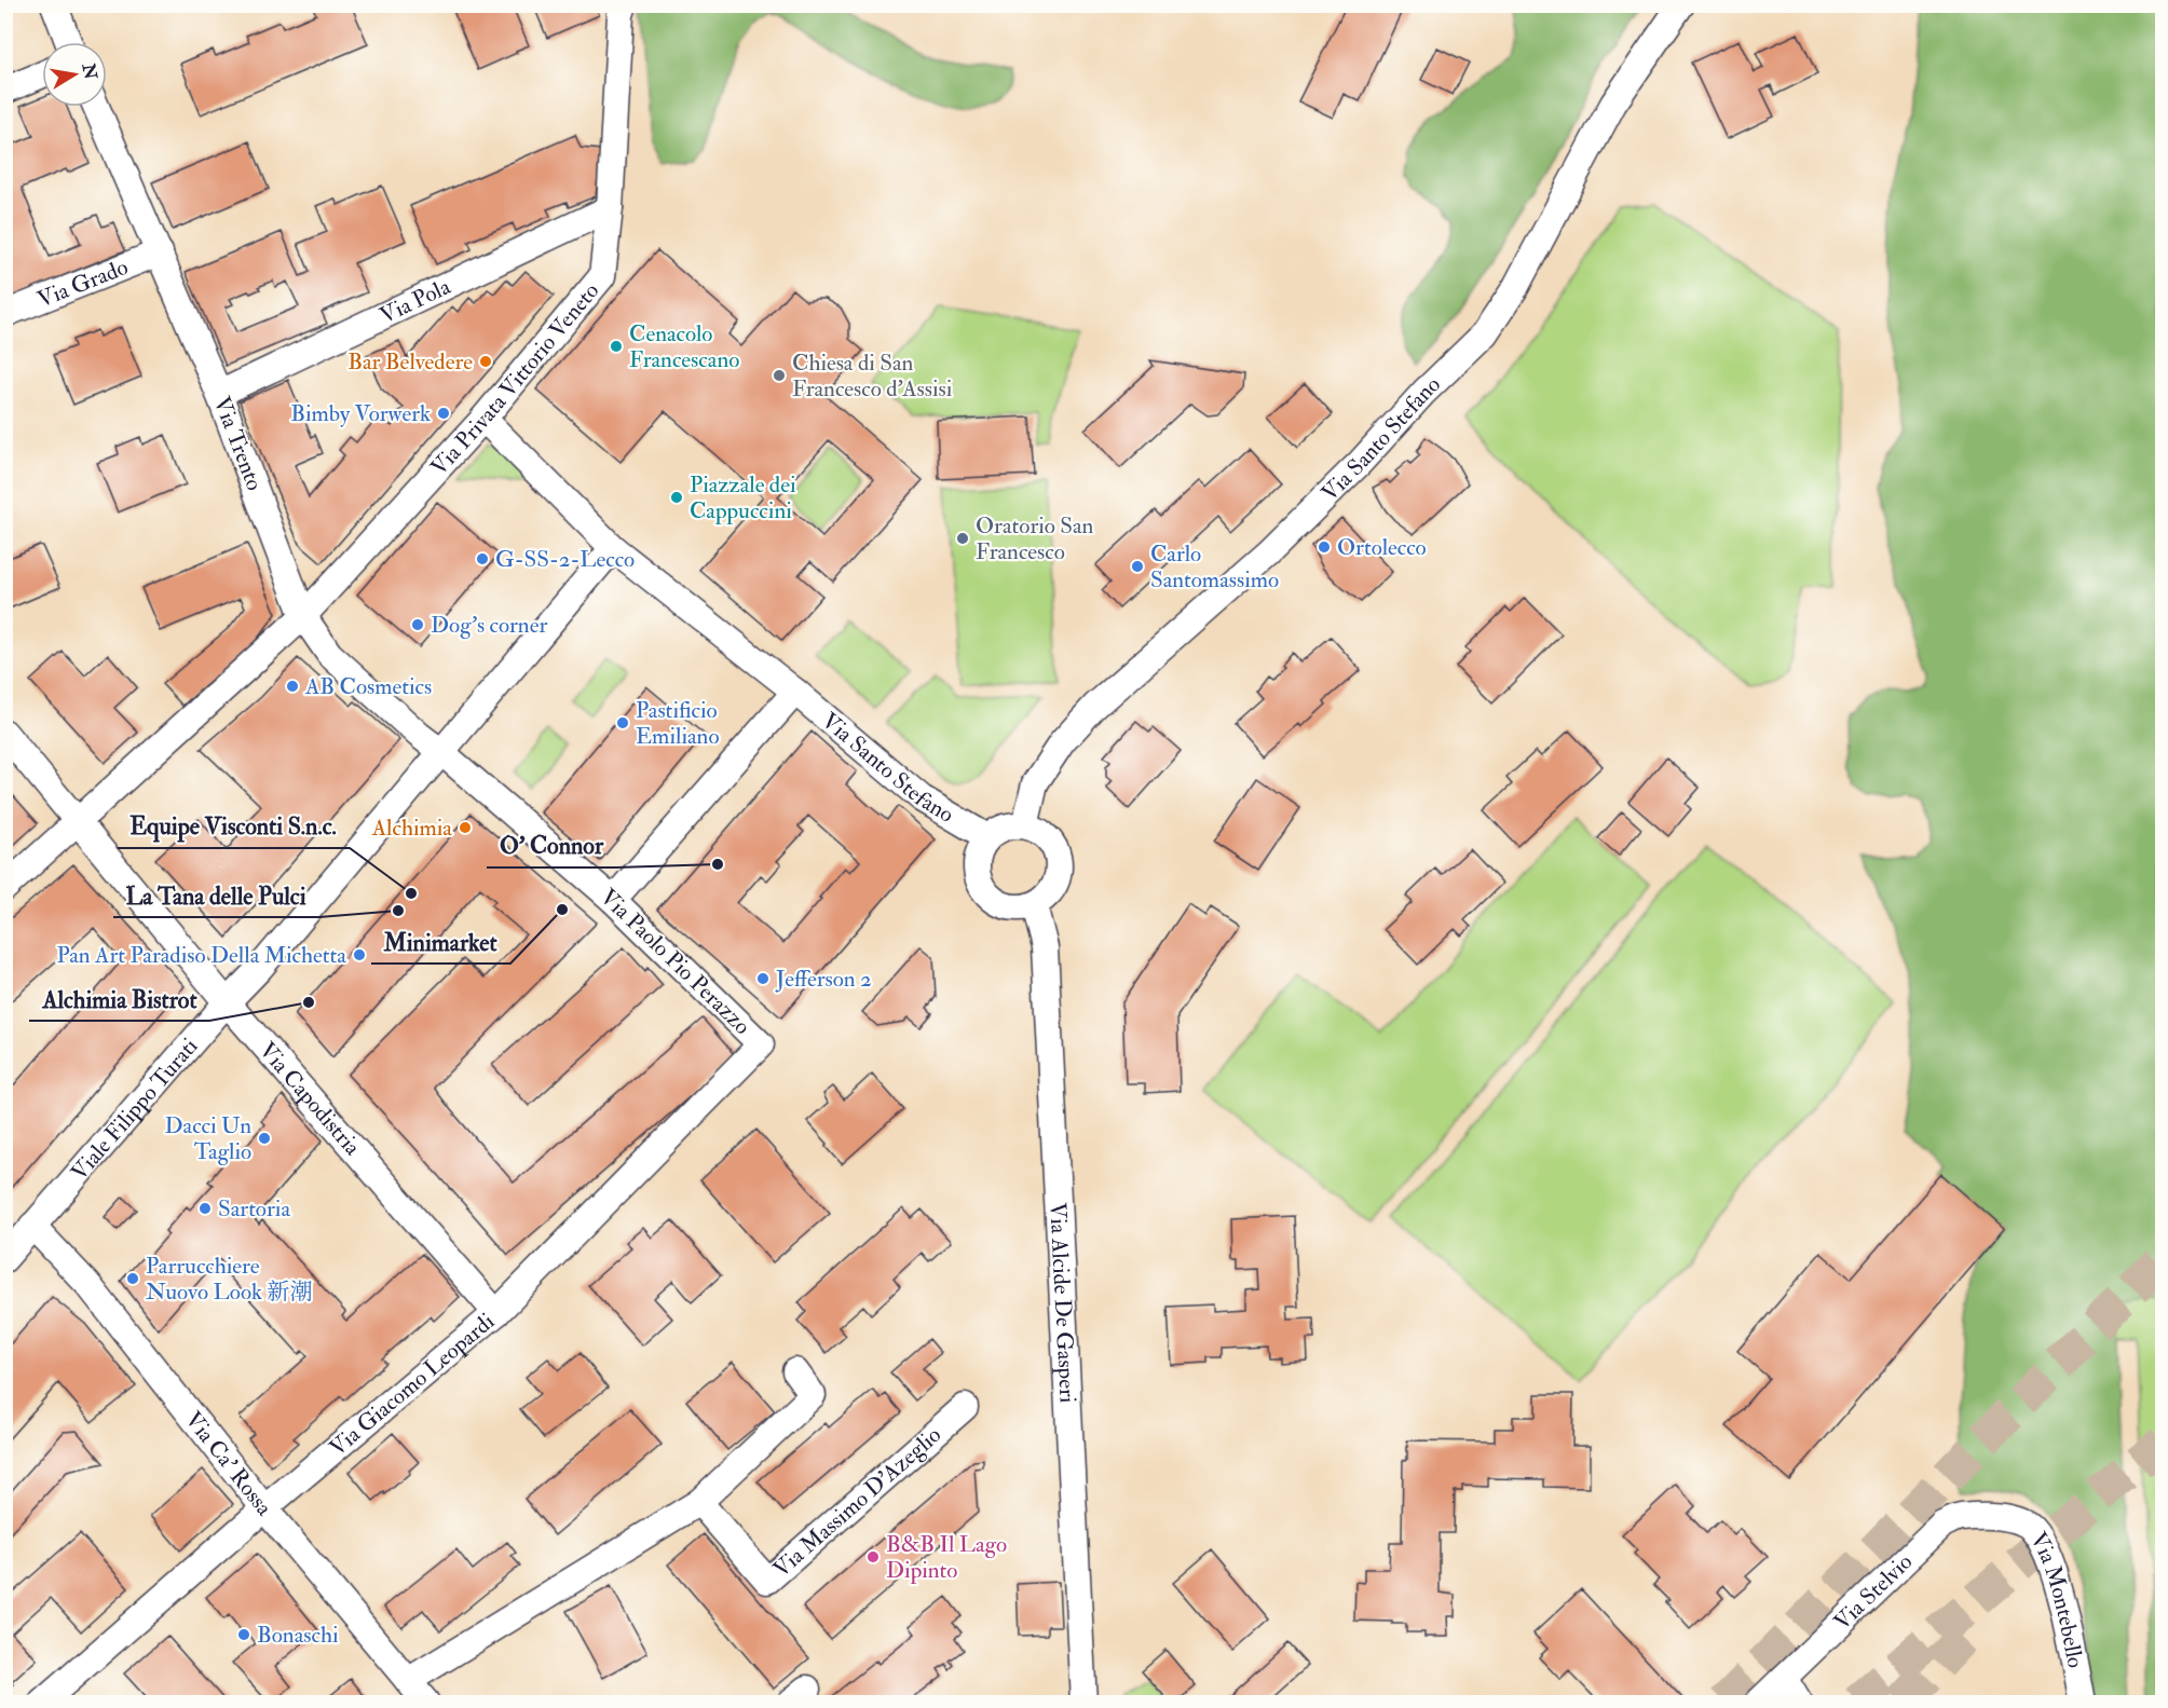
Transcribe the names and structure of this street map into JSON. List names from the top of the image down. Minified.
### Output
{"streets":{"street":["Via Grado","Via Pola","Via Privata Vittorio Veneto","Via Santo Stefano","Via Trento","Via Paolo Pio Perazzo","Via Capodistria","Viale Filippo Turati","Via Alcide De Gasperi","Via Giacomo Leopardi","Via Ca' Rossa","Via Massimo D'Azeglio","Via Stelvio","Via Montebello"]},"crossings":[["Via Grado","Via Trento"],["Via Pola","Via Privata Vittorio Veneto"],["Via Pola","Via Trento"],["Via Privata Vittorio Veneto","Via Trento"],["Via Privata Vittorio Veneto","Via Capodistria"],["Via Santo Stefano","Via Paolo Pio Perazzo"],["Via Santo Stefano","Via Alcide De Gasperi"],["Via Trento","Via Paolo Pio Perazzo"],["Via Trento","Viale Filippo Turati"],["Via Paolo Pio Perazzo","Viale Filippo Turati"],["Via Paolo Pio Perazzo","Via Giacomo Leopardi"],["Via Capodistria","Viale Filippo Turati"],["Via Capodistria","Via Giacomo Leopardi"],["Viale Filippo Turati","Via Ca' Rossa"],["Via Giacomo Leopardi","Via Ca' Rossa"],["Via Stelvio","Via Montebello"]],"places":["Cenacolo Francescano","Bar Belvedere","Chiesa di San Francesco d'Assisi","Bimby Vorwerk","Piazzale dei Cappuccini","Oratorio San Francesco","Ortolecco","G-SS-2-Lecco","Carlo Santomassimo","Dog's corner","AB Cosmetics","Pastificio Emiliano","Alchimia","O' Connor","Equipe Visconti S.n.c.","Minimarket","La Tana delle Pulci","Pan Art Paradiso Della Michetta","Jefferson 2","Alchimia Bistrot","Dacci Un Taglio","Sartoria","Parrucchiere Nuovo Look 新潮","B&B Il Lago Dipinto","Bonaschi"],"north":"right"}
